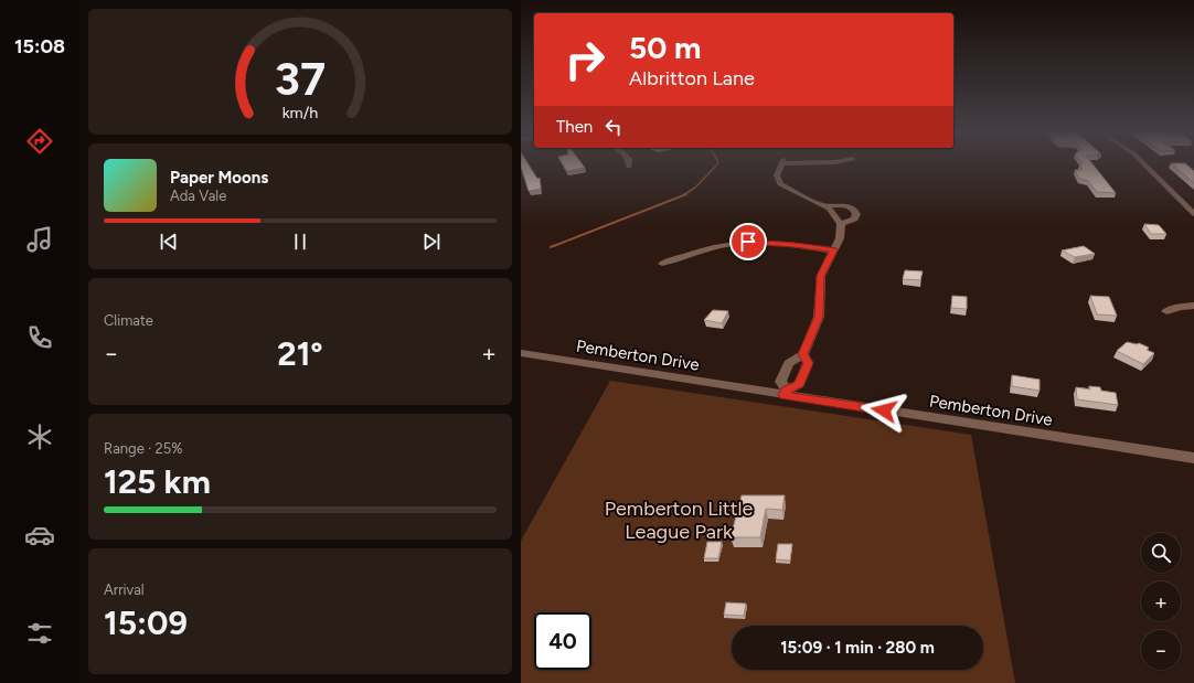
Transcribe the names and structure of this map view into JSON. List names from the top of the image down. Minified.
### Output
{"streets":{"street":["Pemberton Drive"]},"parks":["Pemberton Little League Park"],"page":{"tabs":"15:08","turn":["50 m","Albritton Lane"],"then":"Then","song":["Paper Moons","Ada Vale"],"tile":["Climate",["Range · 25%","125 km"],["Arrival","15:09"]],"heat":["−","21°","+"],"map_buttons":["+","−"],"limit":"40","trip":"15:09 · 1 min · 280 m","gauge":["37","km/h"]}}
